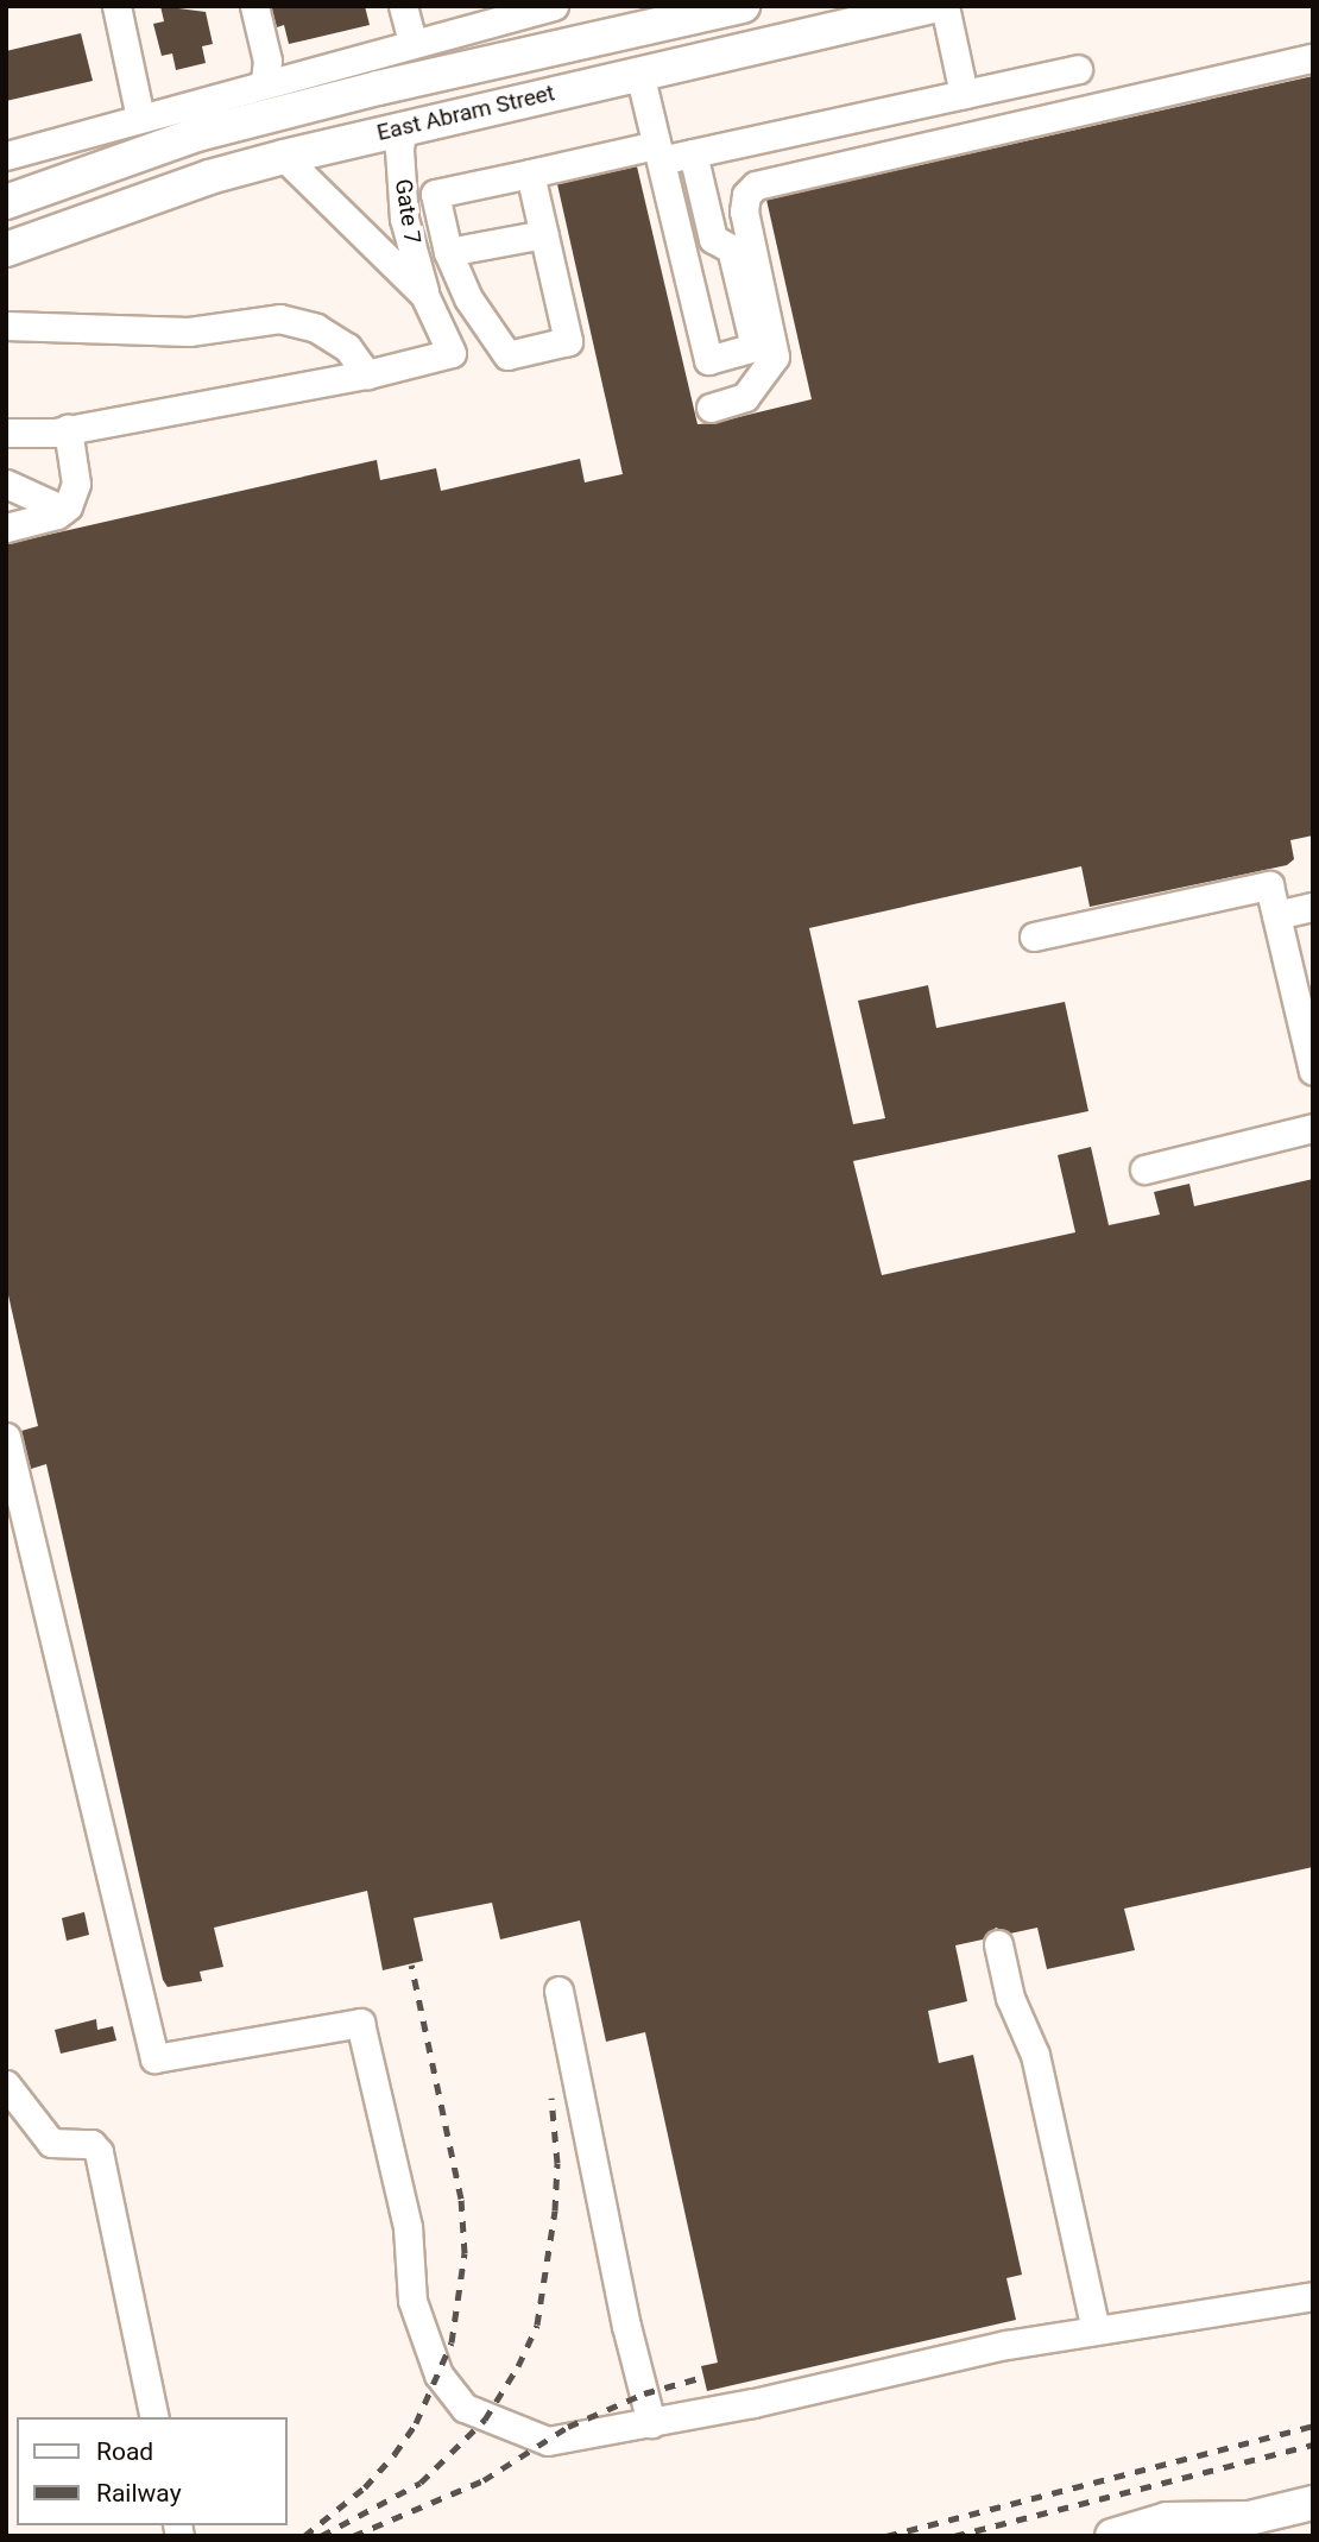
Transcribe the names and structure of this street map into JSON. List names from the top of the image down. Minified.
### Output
{"streets":{"main road":["East Abram Street"],"lane":["Gate 7"]},"crossings":[["East Abram Street","Gate 7"]],"legend":["Road","Railway"]}
